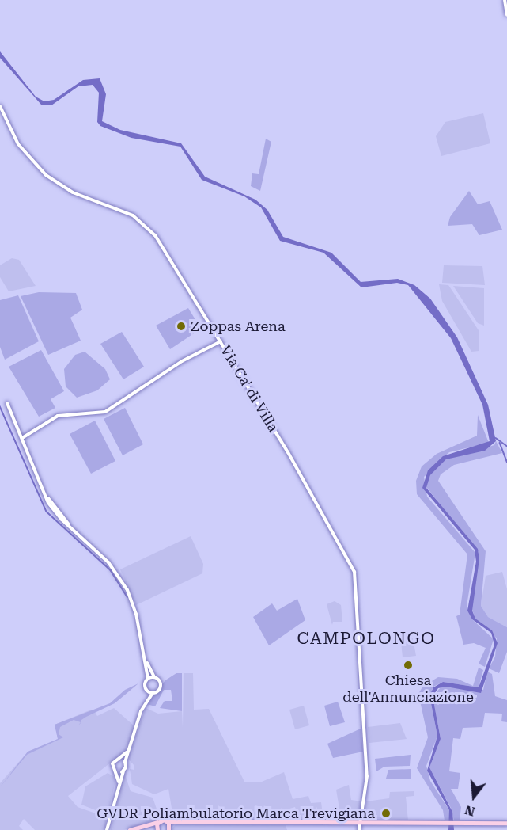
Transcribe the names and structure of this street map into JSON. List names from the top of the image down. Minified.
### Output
{"streets":{"street":["Via Ca' di Villa"]},"districts":["CAMPOLONGO"],"places":["Zoppas Arena","Chiesa dell'Annunciazione","GVDR Poliambulatorio Marca Trevigiana"],"north":"bottom"}
